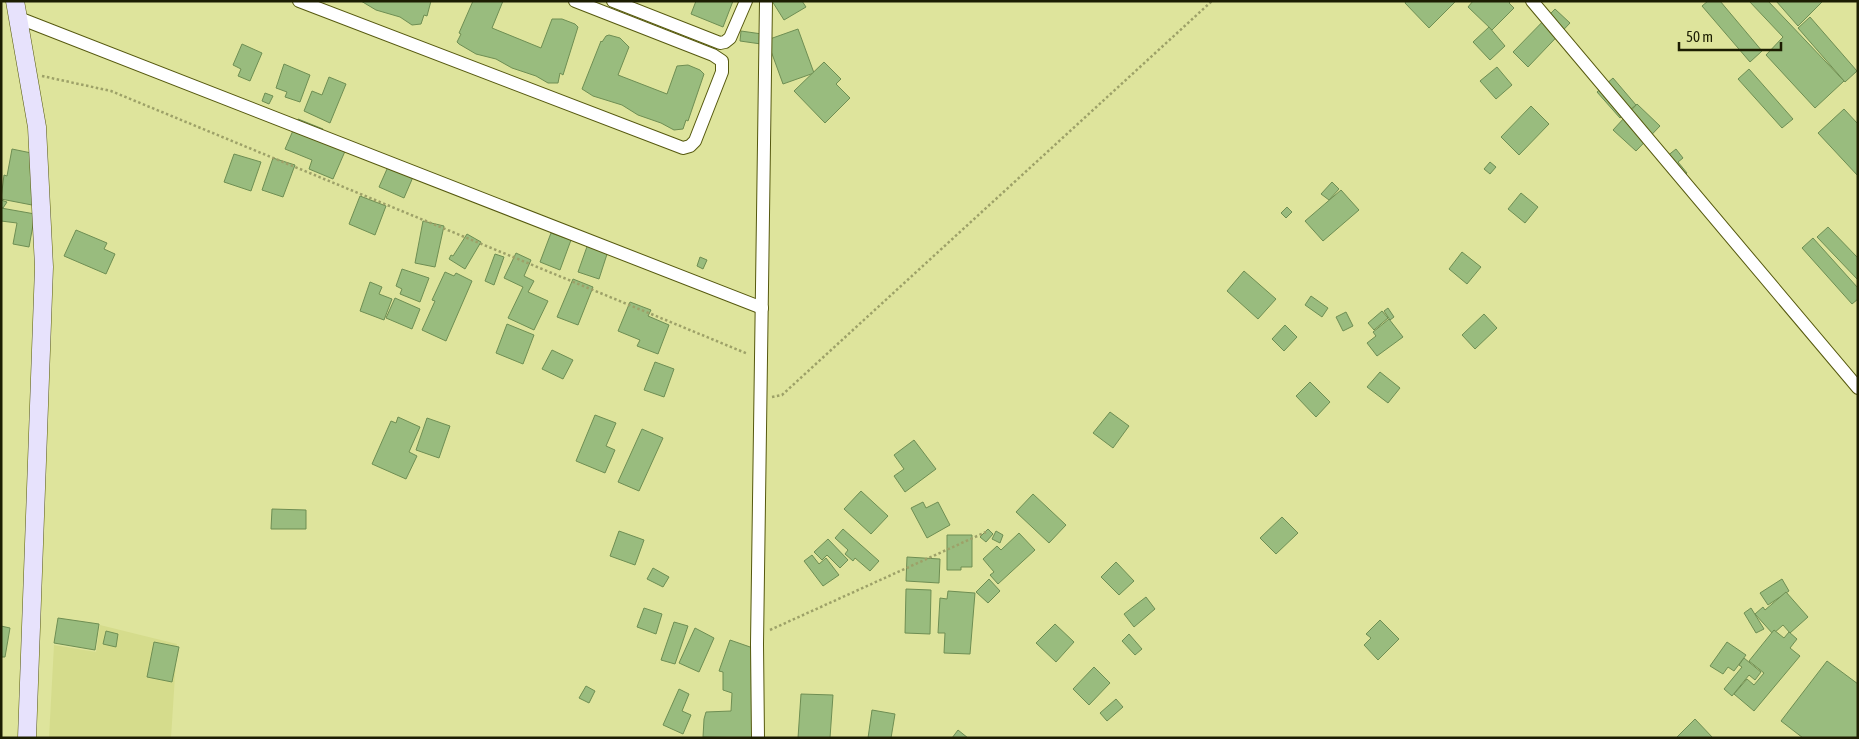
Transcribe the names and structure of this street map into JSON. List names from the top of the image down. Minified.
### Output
{"scale_bar":"50 m"}
